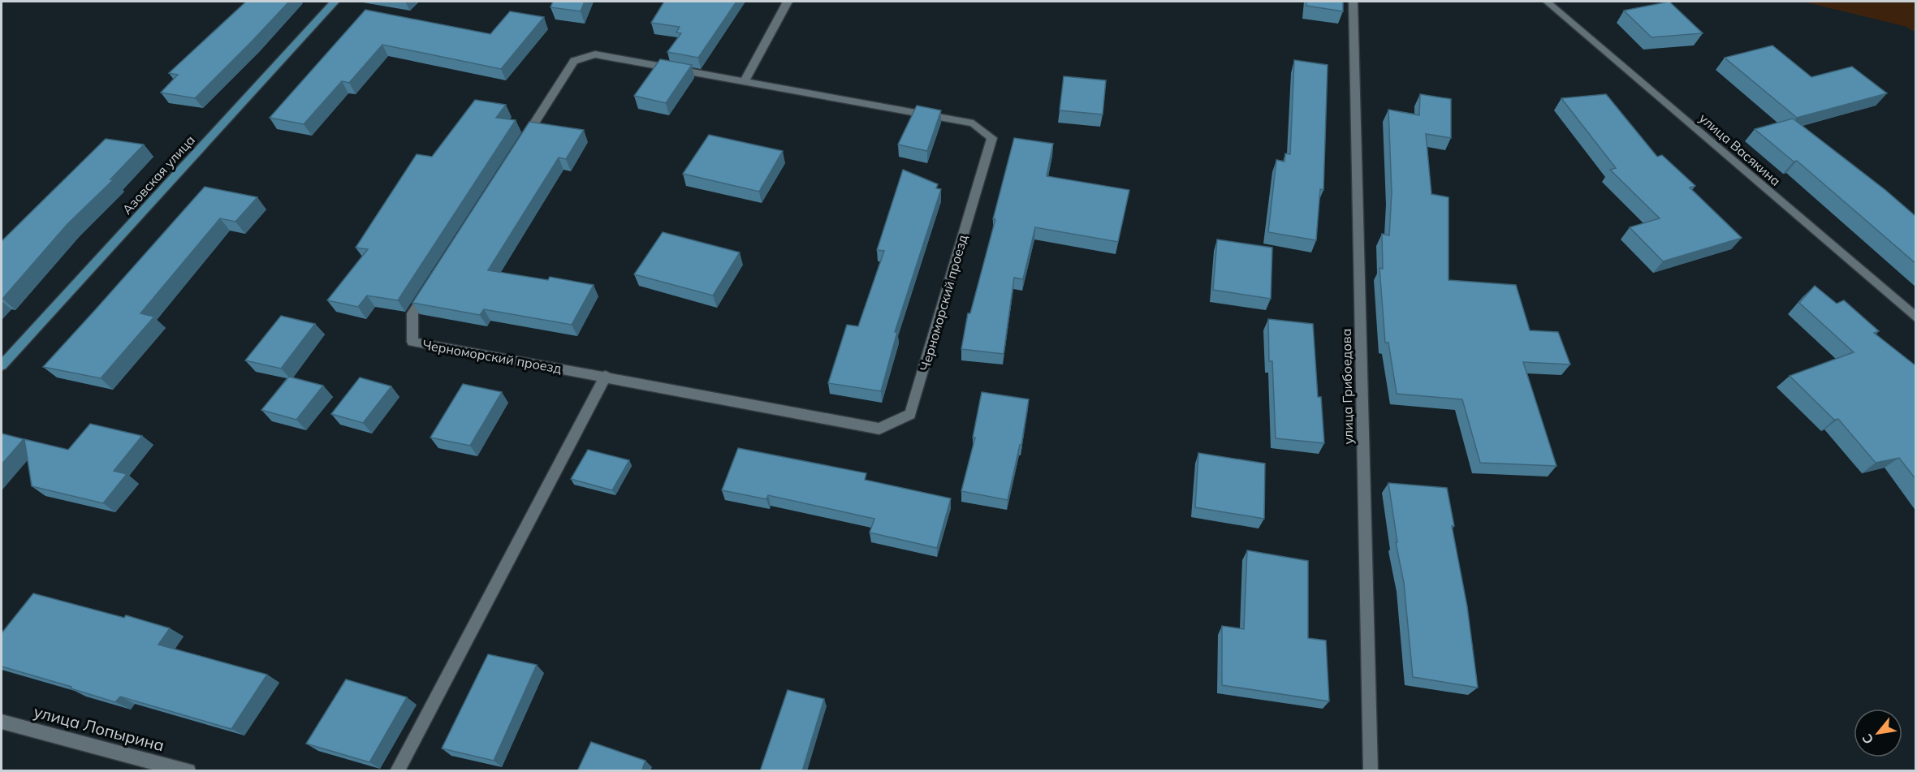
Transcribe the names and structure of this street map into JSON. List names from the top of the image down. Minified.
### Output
{"streets":{"street":["улица Васякина","Азовская улица","Черноморский проезд","улица Грибоедова","улица Лопырина"]},"north":"bottom left"}
